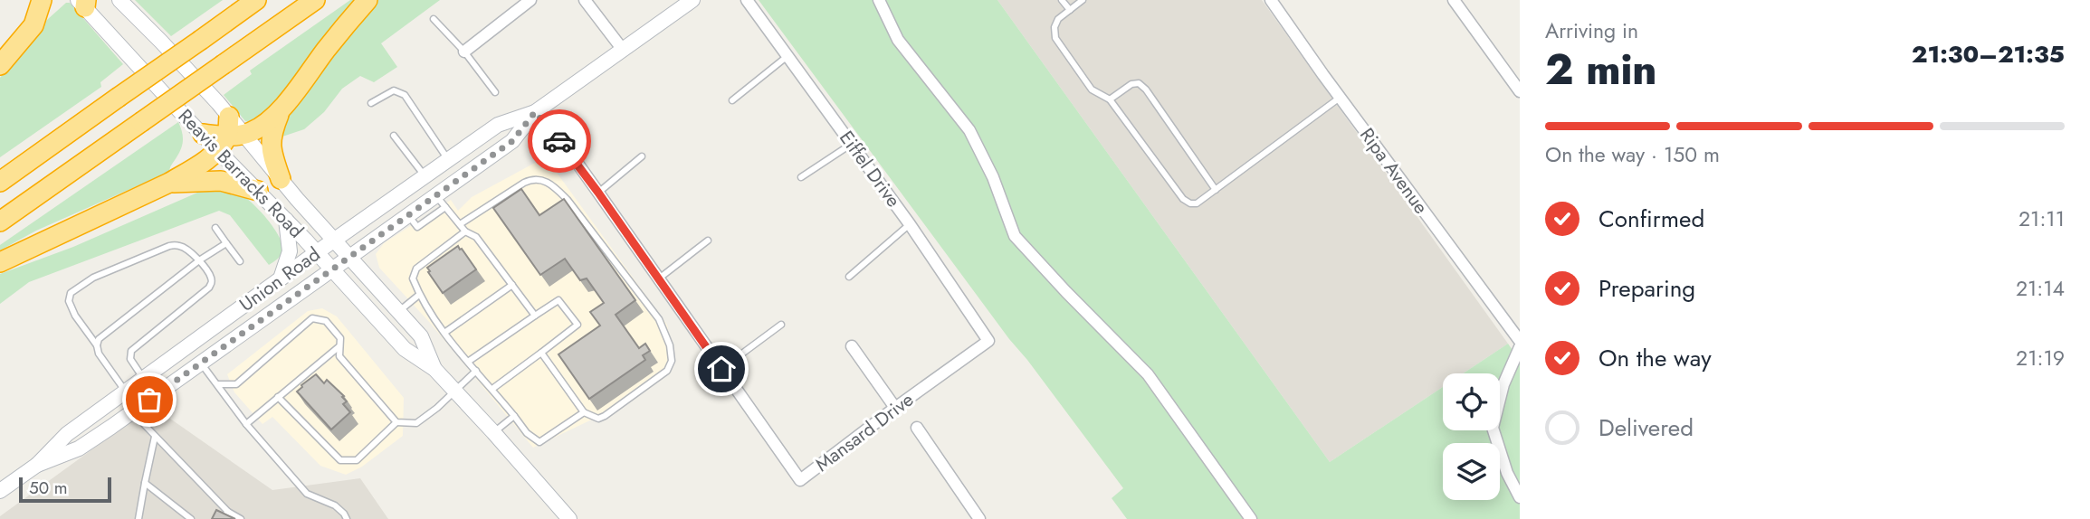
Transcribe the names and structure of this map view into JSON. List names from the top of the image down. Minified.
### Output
{"streets":{"main road":["Reavis Barracks Road","Union Road"],"street":["Eiffel Drive","Ripa Avenue","Mansard Drive"]},"crossings":[["Eiffel Drive","Mansard Drive"],["Reavis Barracks Road","Union Road"],["Union Road","Mansard Drive"]],"scale_bar":"50 m","page":{"heading":["2 min","Arriving in","21:30–21:35"],"bar":"On the way · 150 m","list":[["Confirmed","21:11"],["Preparing","21:14"],["On the way","21:19"],"Delivered"],"scale":"50 m"}}
